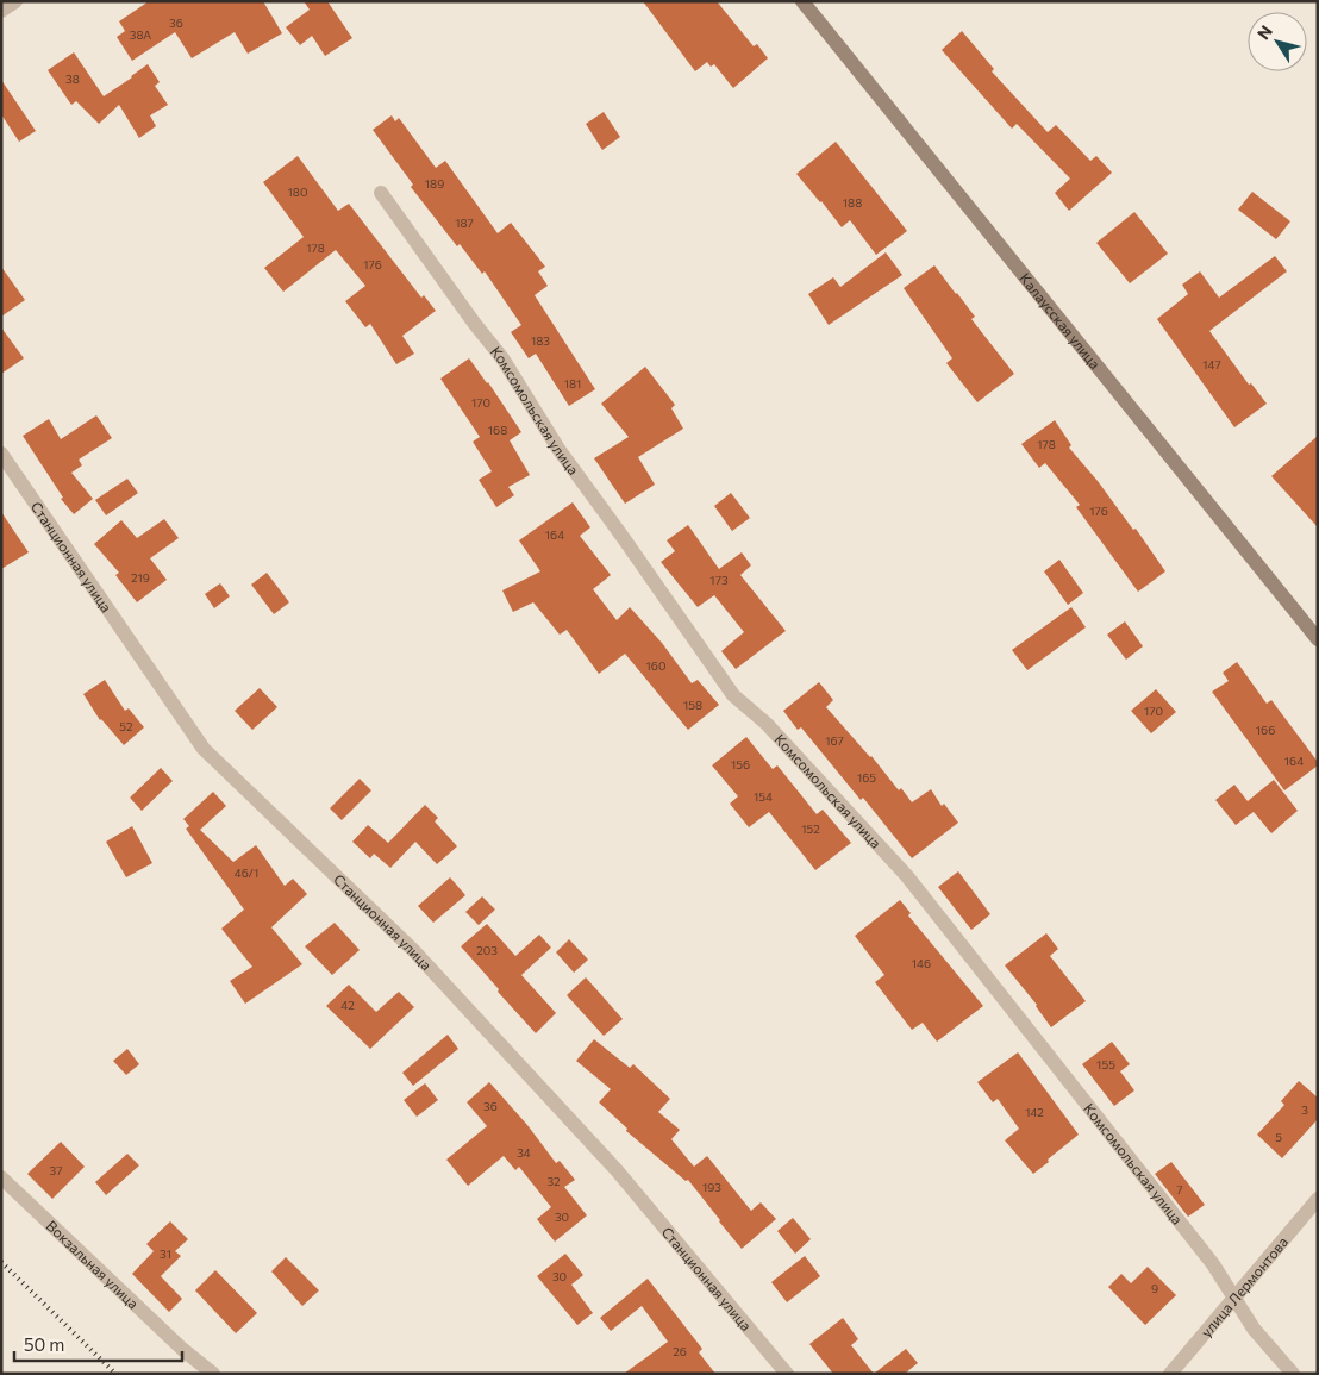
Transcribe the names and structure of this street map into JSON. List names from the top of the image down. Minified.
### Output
{"streets":{"street":["Калаусская улица","Комсомольская улица","Станционная улица","Вокзальная улица","улица Лермонтова"]},"crossings":[["Комсомольская улица","улица Лермонтова"]],"house_numbers":["36","38А","38","189","180","188","187","178","176","183","147","181","170","168","178","176","164","219","173","160","158","170","52","166","167","164","156","165","154","152","46/1","203","146","42","155","36","3","142","5","34","37","32","193","7","30","31","30","9","26"],"scale_bar":"50 m","north":"top left"}
